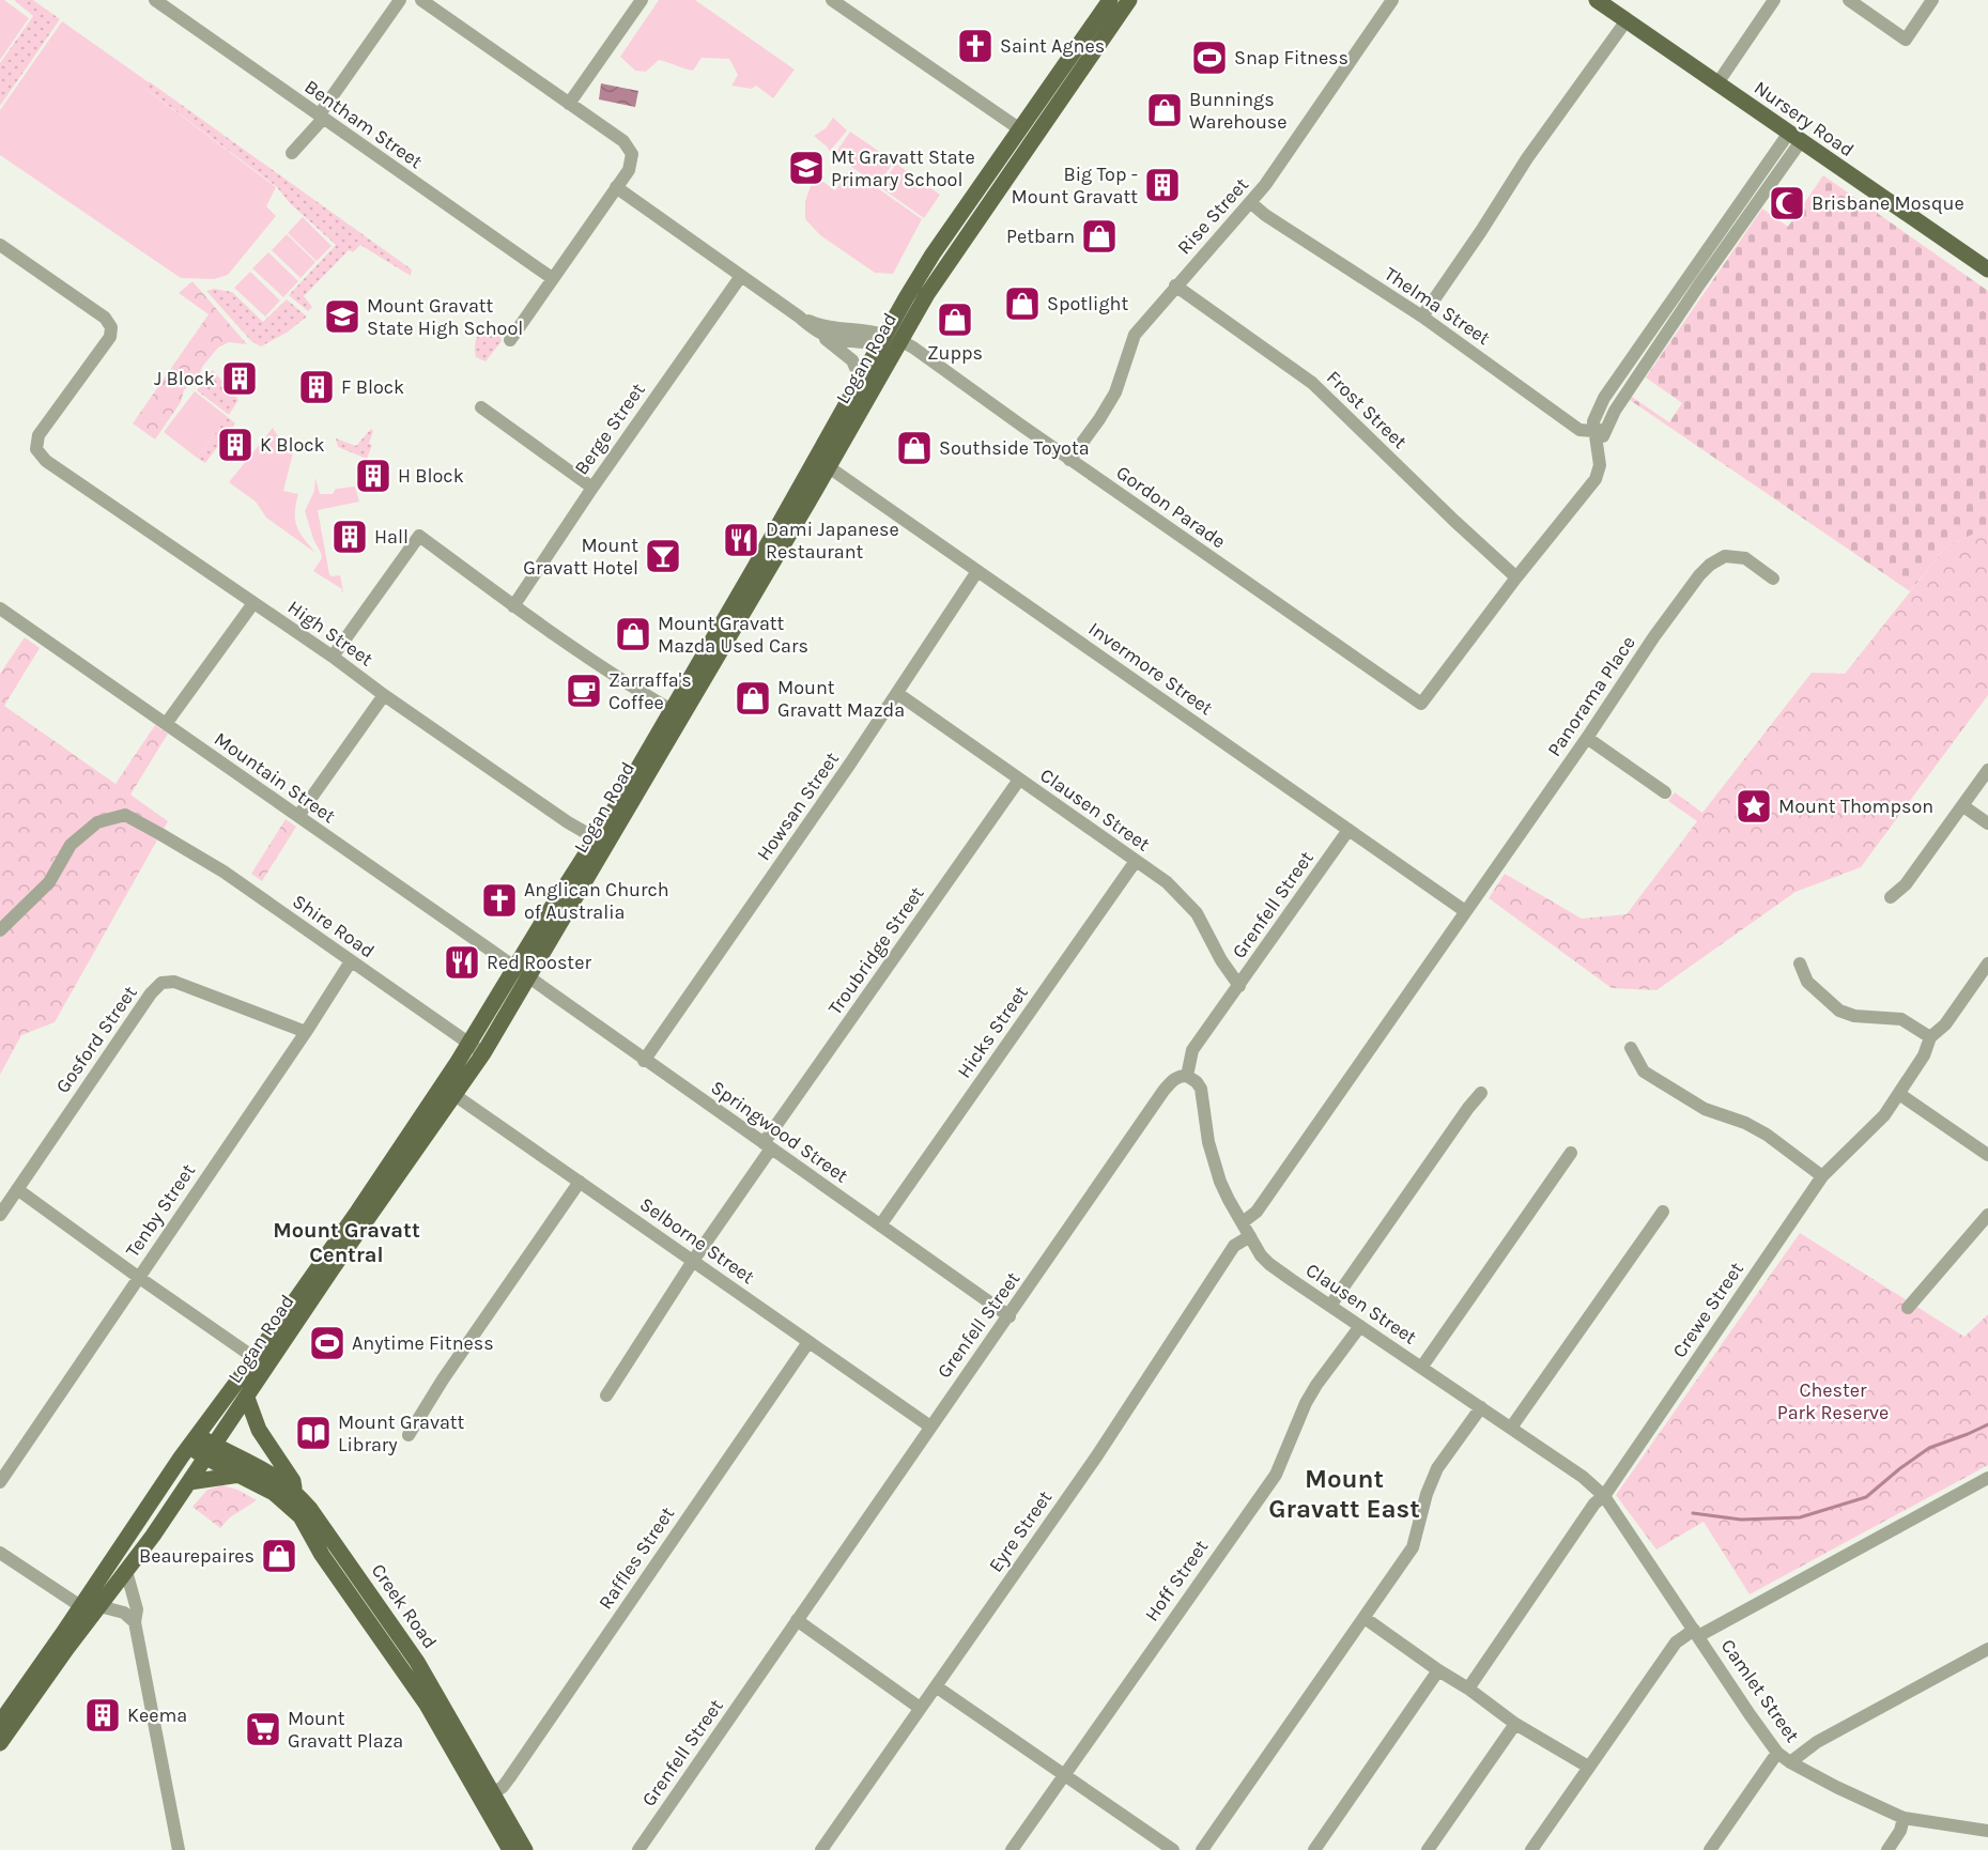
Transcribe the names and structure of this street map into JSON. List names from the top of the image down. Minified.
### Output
{"streets":{"main road":["Nursery Road","Logan Road","Creek Road"],"street":["Bentham Street","Rise Street","Thelma Street","Frost Street","Berge Street","Gordon Parade","High Street","Invermore Street","Panorama Place","Mountain Street","Howsan Street","Clausen Street","Grenfell Street","Shire Road","Troubridge Street","Hicks Street","Gosford Street","Springwood Street","Tenby Street","Selborne Street","Crewe Street","Eyre Street","Raffles Street","Hoff Street","Camlet Street"]},"crossings":[["Rise Street","Thelma Street"],["Rise Street","Frost Street"],["Rise Street","Gordon Parade"],["Logan Road","Gordon Parade"],["Logan Road","High Street"],["Logan Road","Invermore Street"],["Logan Road","Mountain Street"],["Logan Road","Shire Road"],["Logan Road","Springwood Street"],["Logan Road","Selborne Street"],["Logan Road","Creek Road"],["Frost Street","Gordon Parade"],["Invermore Street","Panorama Place"],["Invermore Street","Howsan Street"],["Invermore Street","Grenfell Street"],["Panorama Place","Clausen Street"],["Mountain Street","Springwood Street"],["Howsan Street","Clausen Street"],["Howsan Street","Springwood Street"],["Clausen Street","Grenfell Street"],["Clausen Street","Troubridge Street"],["Clausen Street","Hicks Street"],["Clausen Street","Crewe Street"],["Clausen Street","Eyre Street"],["Clausen Street","Hoff Street"],["Clausen Street","Camlet Street"],["Grenfell Street","Springwood Street"],["Grenfell Street","Selborne Street"],["Shire Road","Tenby Street"],["Troubridge Street","Springwood Street"],["Troubridge Street","Selborne Street"],["Hicks Street","Springwood Street"],["Gosford Street","Tenby Street"],["Selborne Street","Raffles Street"],["Crewe Street","Camlet Street"],["Raffles Street","Creek Road"]],"districts":["Mount Gravatt Central","Mount Gravatt East"],"parks":["Chester Park Reserve"],"places":{"church":["Saint Agnes","Anglican Church of Australia"],"sports":["Snap Fitness","Anytime Fitness"],"shop":["Bunnings Warehouse","Petbarn","Spotlight","Zupps","Southside Toyota","Mount Gravatt Mazda Used Cars","Mount Gravatt Mazda","Beaurepaires"],"school or university":["Mt Gravatt State Primary School","Mount Gravatt State High School"],"building":["Big Top - Mount Gravatt","J Block","F Block","K Block","H Block","Hall","Keema"],"mosque":["Brisbane Mosque"],"restaurant":["Dami Japanese Restaurant","Red Rooster"],"bar":["Mount Gravatt Hotel"],"cafe":["Zarraffa's Coffee"],"place":["Mount Thompson"],"library":["Mount Gravatt Library"],"supermarket":["Mount Gravatt Plaza"]}}
